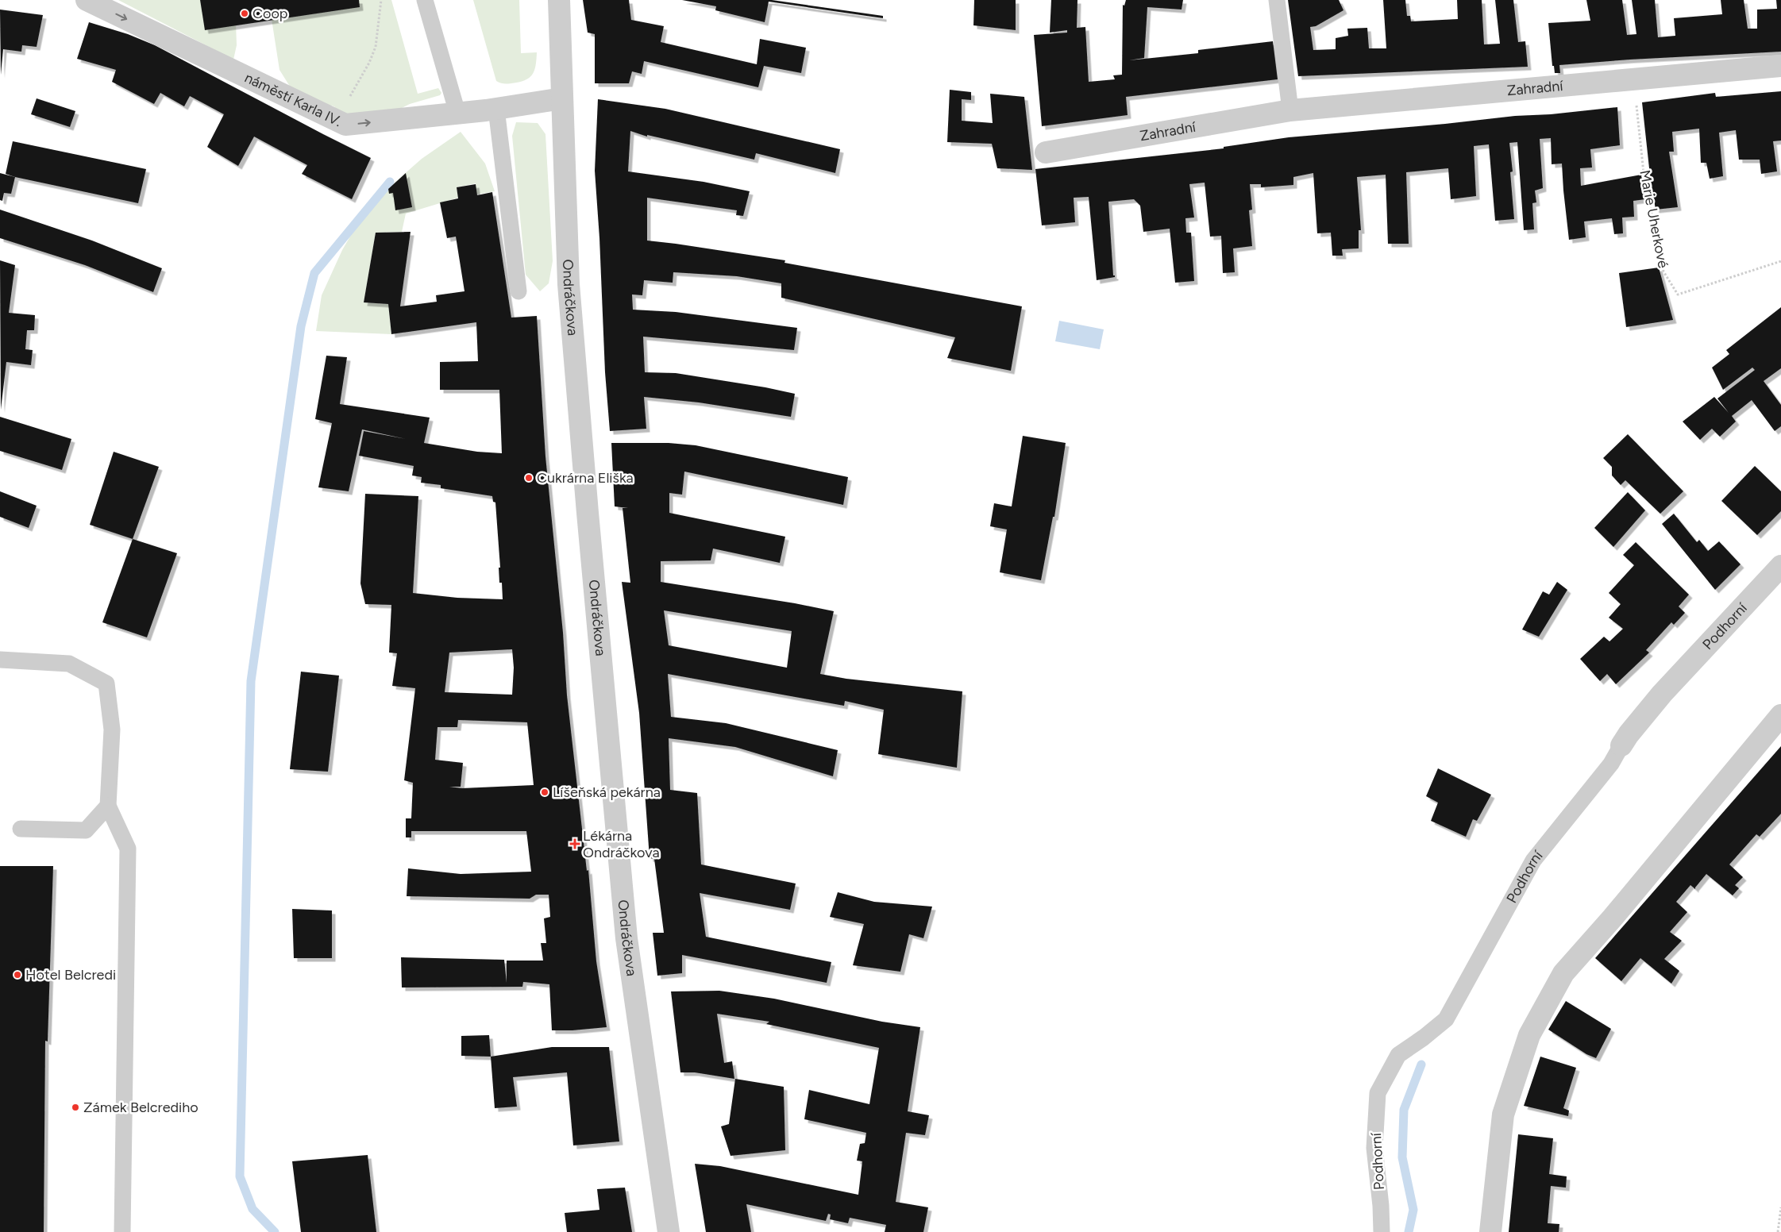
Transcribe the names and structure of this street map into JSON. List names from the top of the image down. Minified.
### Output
{"streets":{"street":["Zahradní","náměstí Karla IV.","Ondráčkova","Podhorní"],"path":["Marie Uherkové"]},"crossings":[["Zahradní","Marie Uherkové"],["náměstí Karla IV.","Ondráčkova"]],"one_way":["náměstí Karla IV."],"places":{"other":["Coop","Cukrárna Eliška","Líšeňská pekárna","Hotel Belcredi","Zámek Belcrediho"],"health":["Lékárna Ondráčkova"]}}
